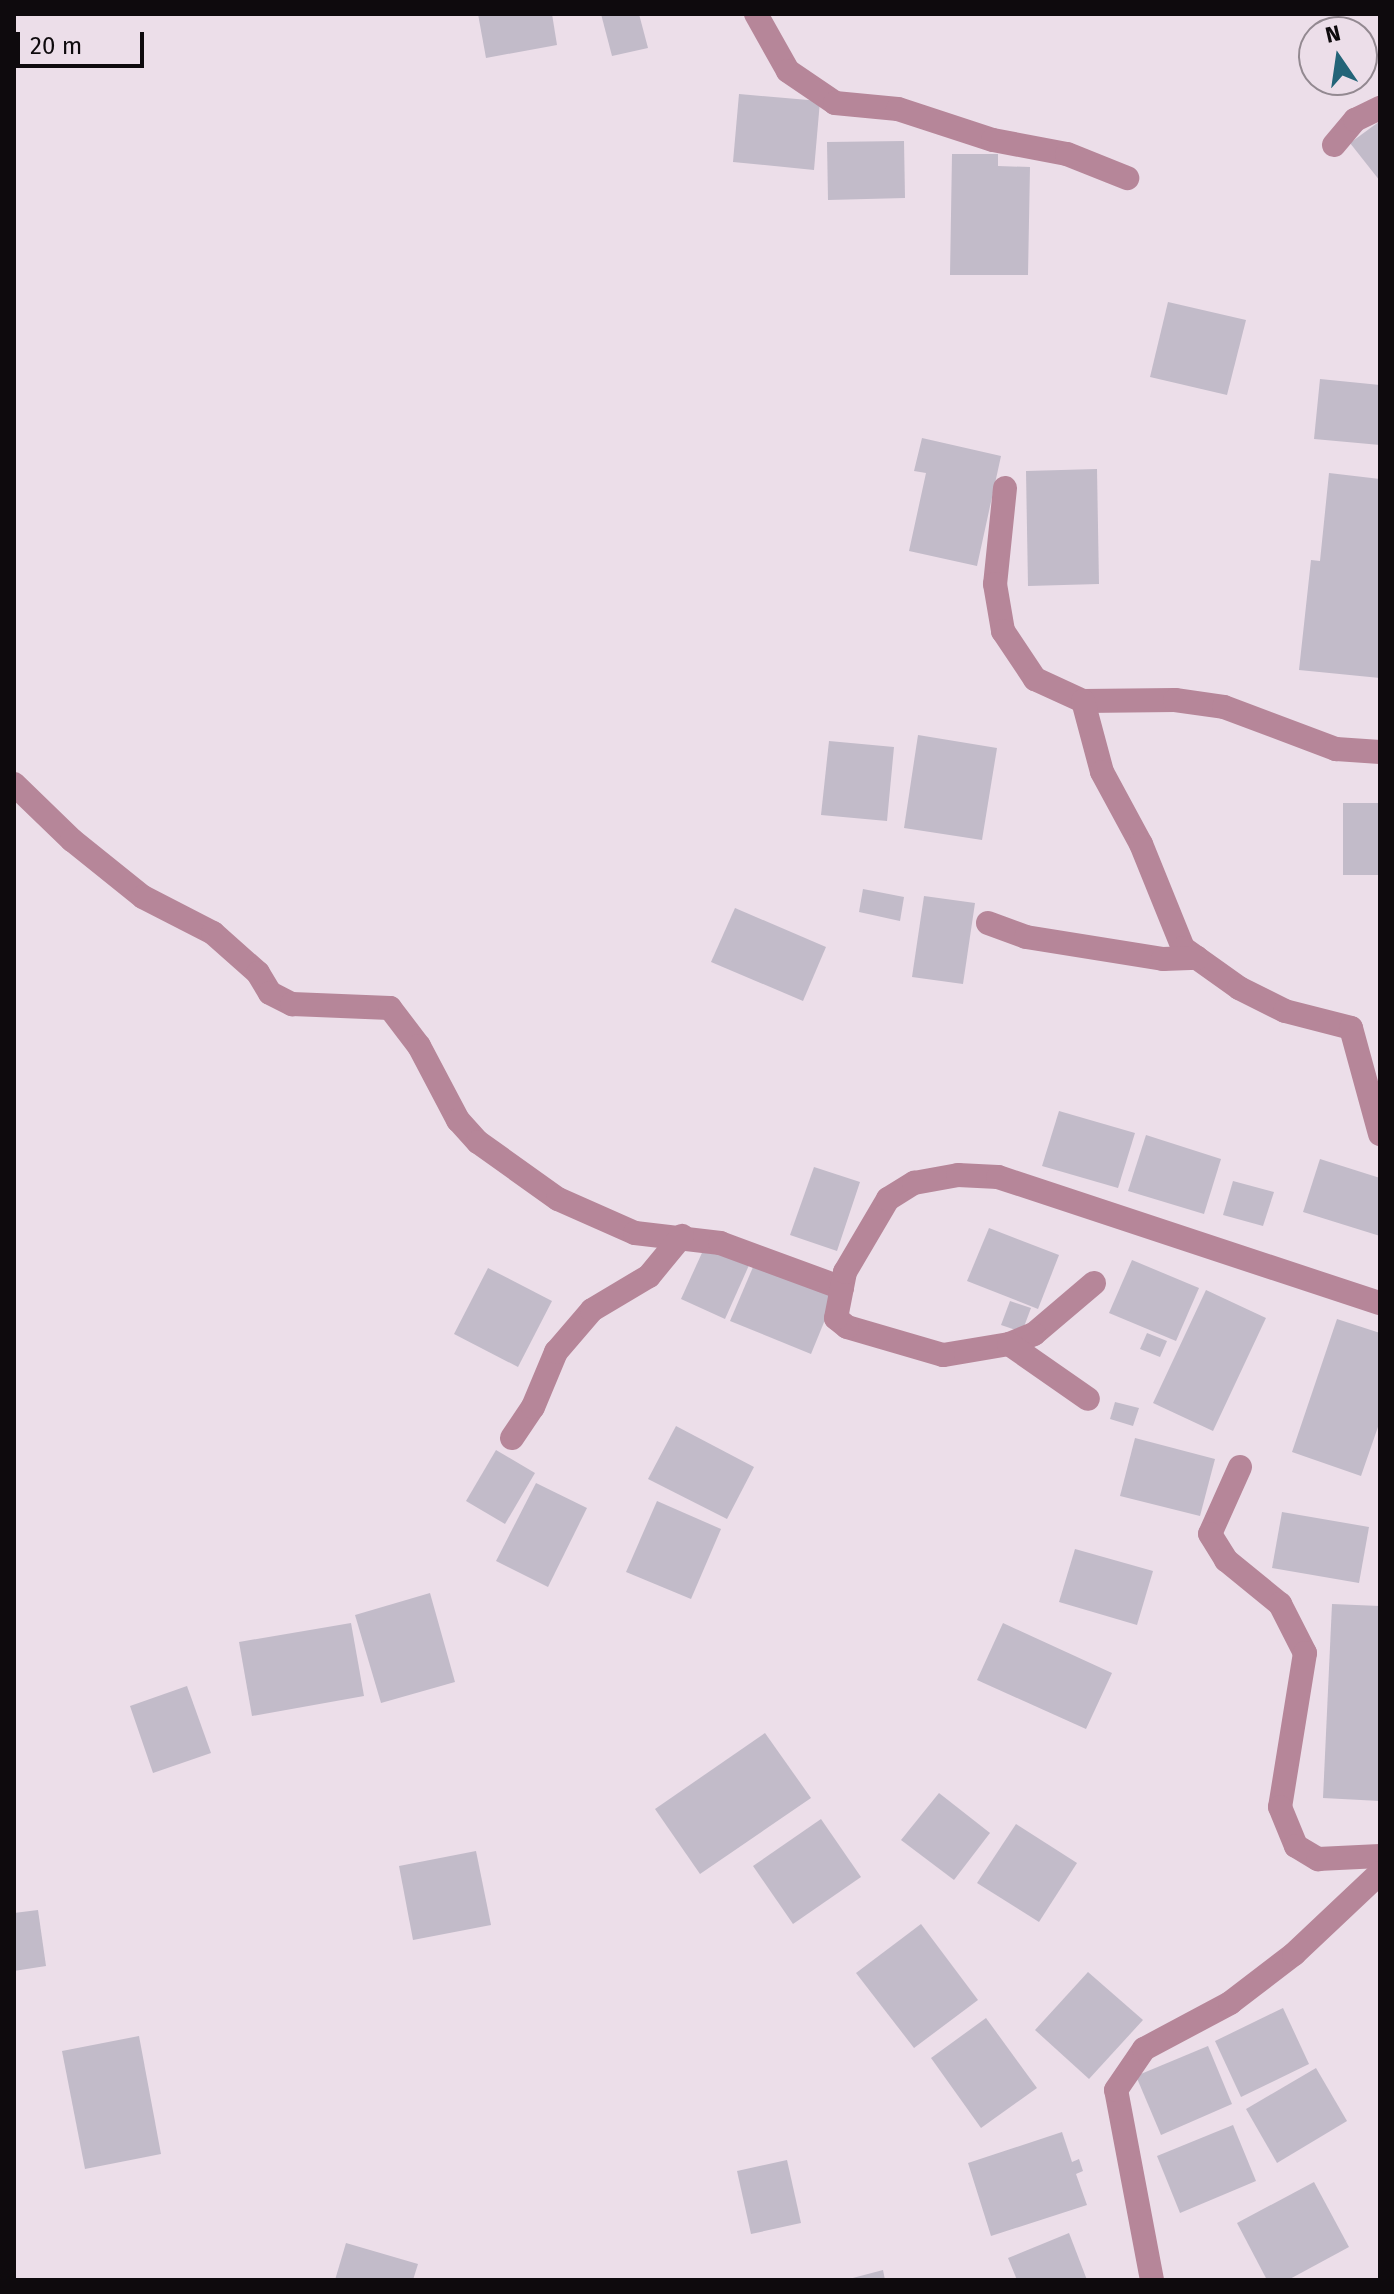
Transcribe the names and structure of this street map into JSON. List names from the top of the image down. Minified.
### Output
{"scale_bar":"20 m","north":"top"}
